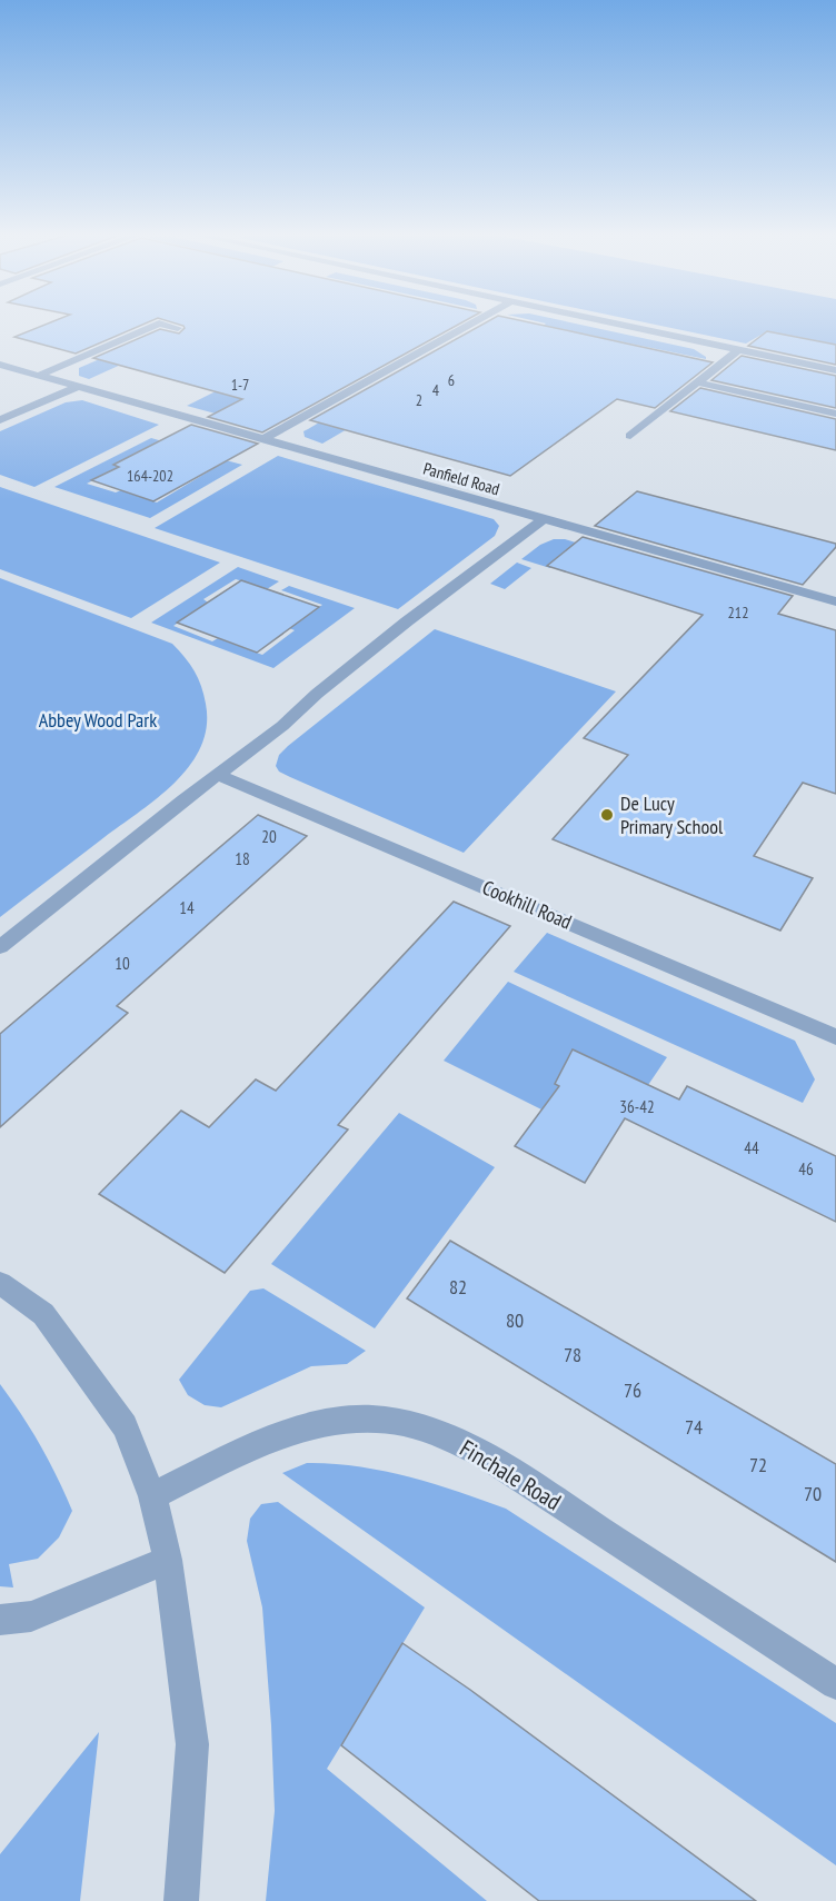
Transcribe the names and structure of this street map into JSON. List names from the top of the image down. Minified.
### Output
{"streets":{"street":["Panfield Road","Cookhill Road","Finchale Road"]},"parks":["Abbey Wood Park"],"places":["De Lucy Primary School"],"house_numbers":["6","1-7","4","2","164-202","212","20","18","14","10","36-42","44","46","82","80","78","76","74","72","70"]}
